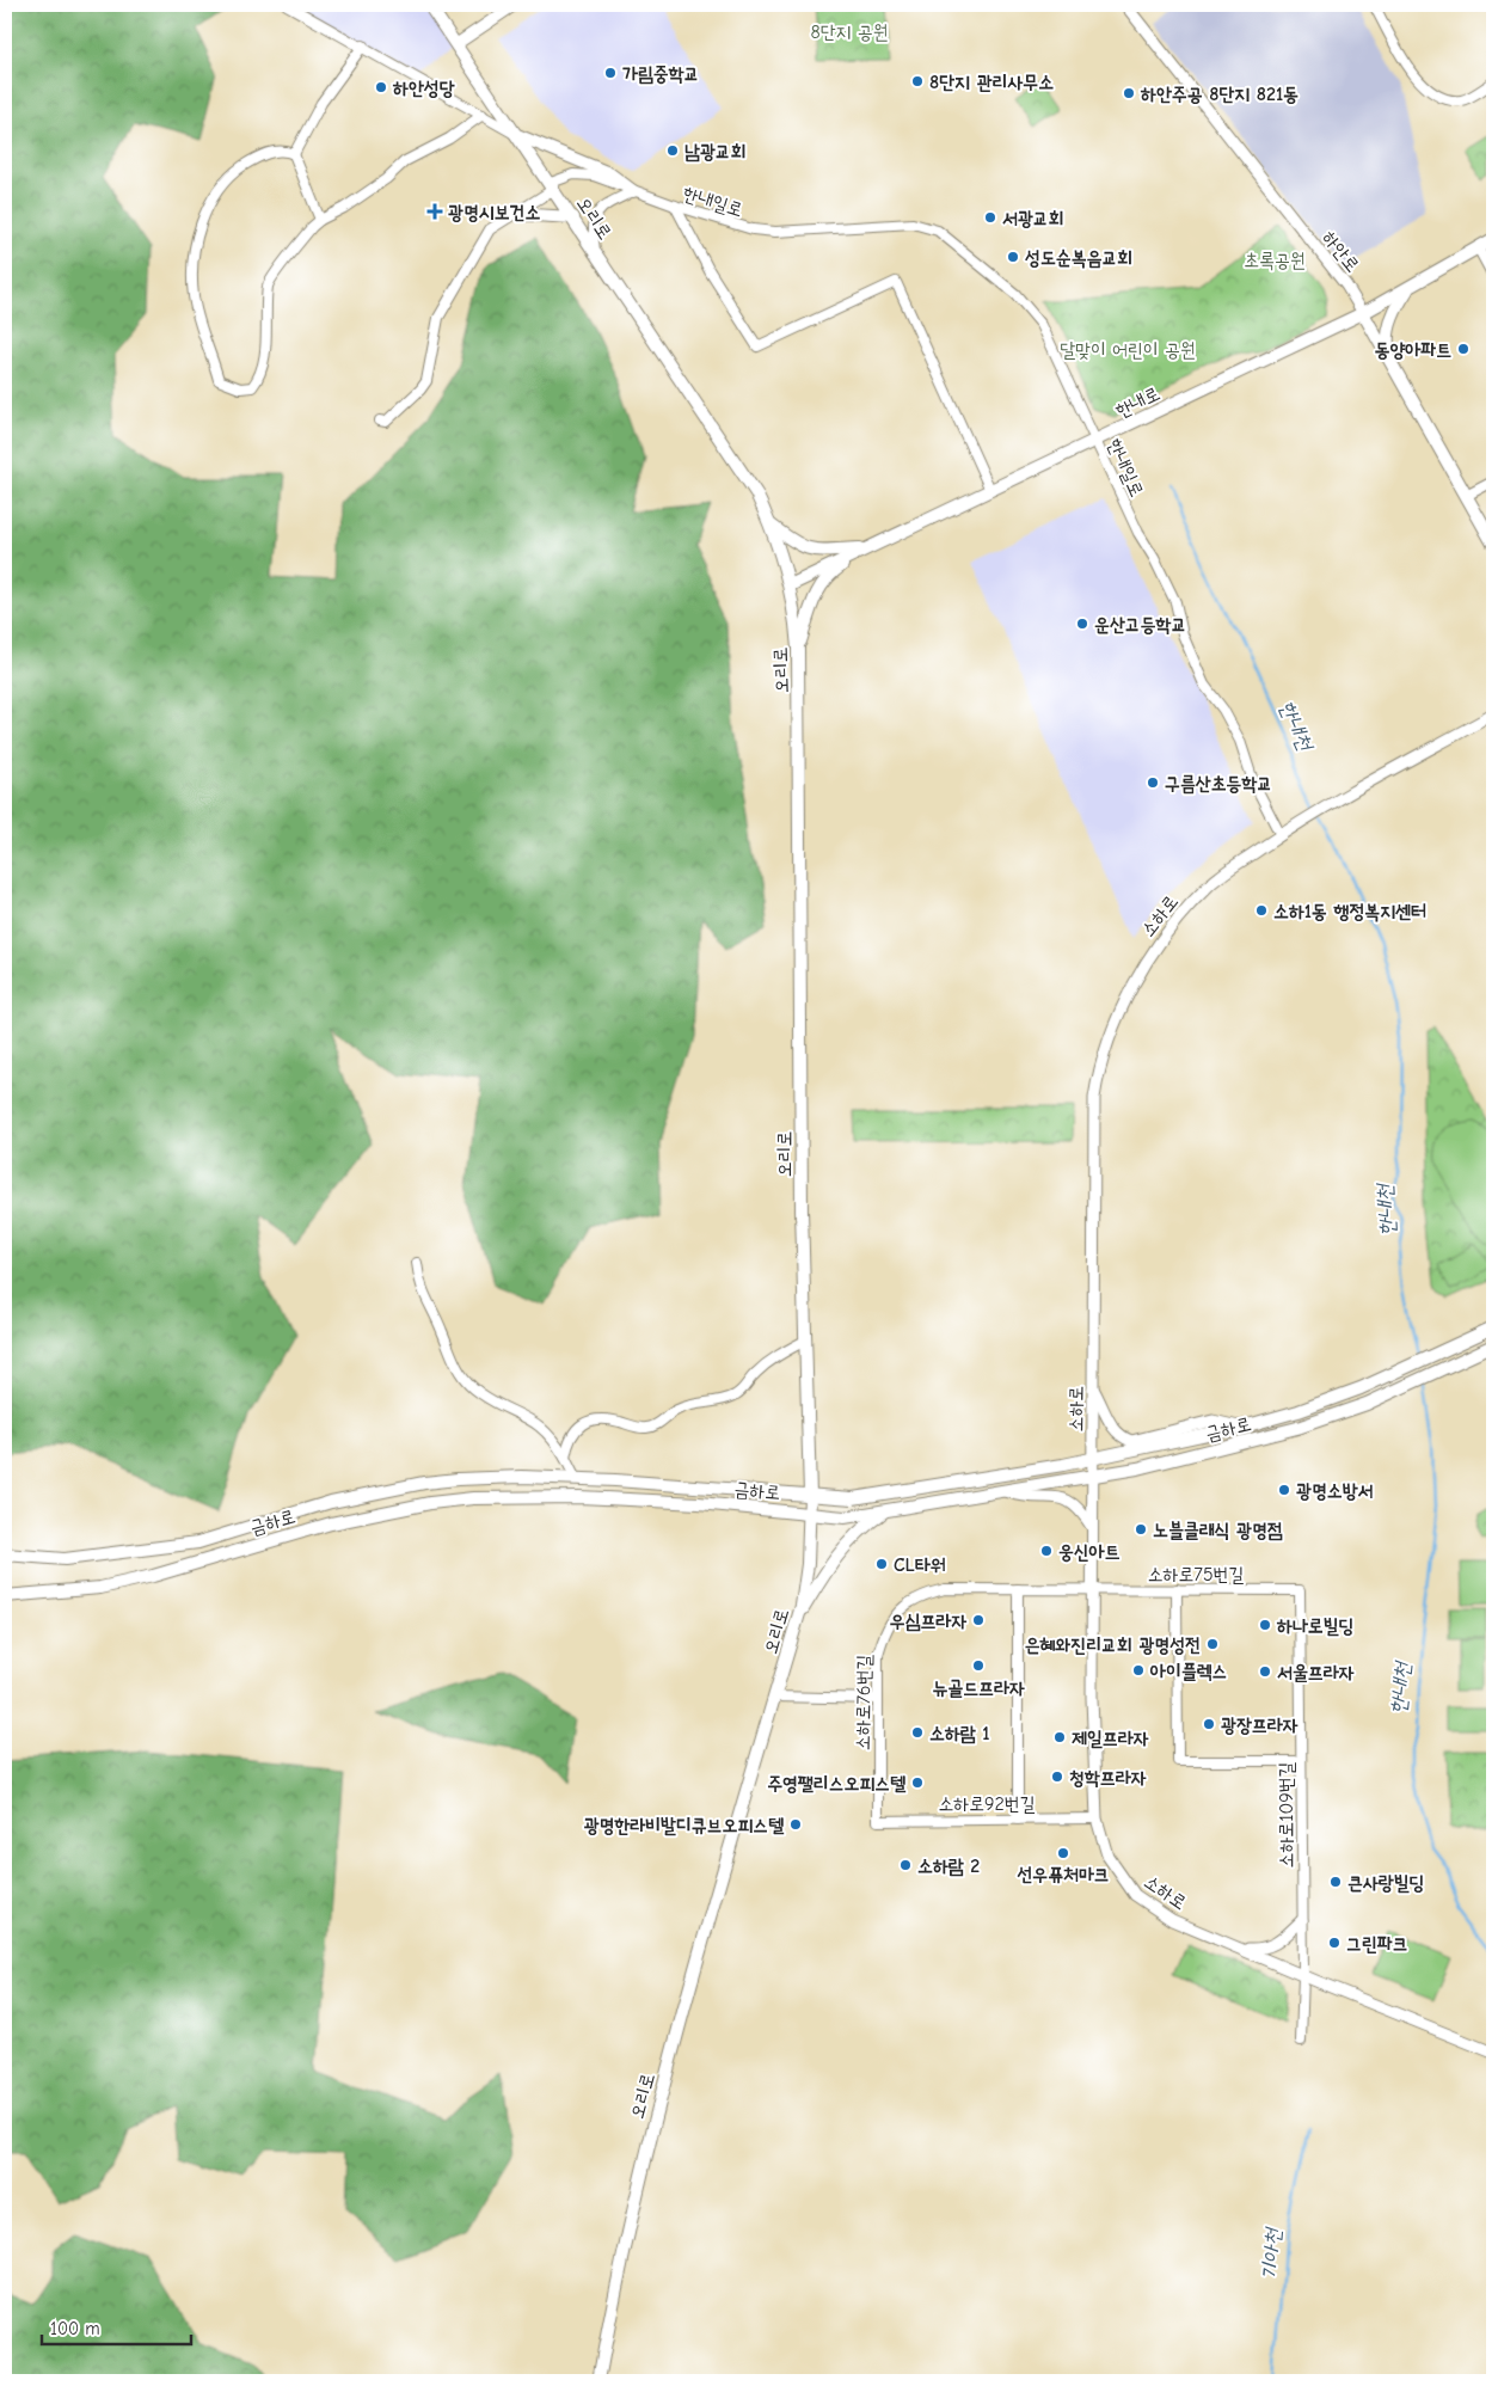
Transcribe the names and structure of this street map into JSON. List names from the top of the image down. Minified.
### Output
{"streets":{"main road":["오리로","하안로","한내로","금하로"],"street":["한내일로","소하로","소하로75번길","소하로76번길","소하로92번길","소하로109번길"]},"crossings":[["한내일로","오리로"],["한내일로","한내로"],["한내일로","소하로"],["오리로","한내로"],["오리로","금하로"],["하안로","한내로"],["소하로","금하로"],["소하로","소하로75번길"],["소하로","소하로76번길"],["소하로","소하로92번길"],["소하로","소하로109번길"],["소하로75번길","소하로76번길"],["소하로75번길","소하로109번길"],["소하로76번길","소하로92번길"]],"water":["한내천","기아천"],"parks":["8단지 공원","초록공원","달맞이 어린이 공원"],"places":{"other":["가림중학교","8단지 관리사무소","하안성당","하안주공 8단지 821동","남광교회","서광교회","성도순복음교회","동양아파트","운산고등학교","구름산초등학교","소하1동 행정복지센터","광명소방서","노블클래식 광명점","웅신아트","CL타워","우심프라자","하나로빌딩","은혜와진리교회 광명성전","뉴골드프라자","아이플렉스","서울프라자","광장프라자","소하람 1","제일프라자","청학프라자","주영팰리스오피스텔","광명한라비발디큐브오피스텔","선우퓨처마크","소하람 2","큰사랑빌딩","그린파크"],"health":["광명시보건소"]},"scale_bar":"100 m"}
